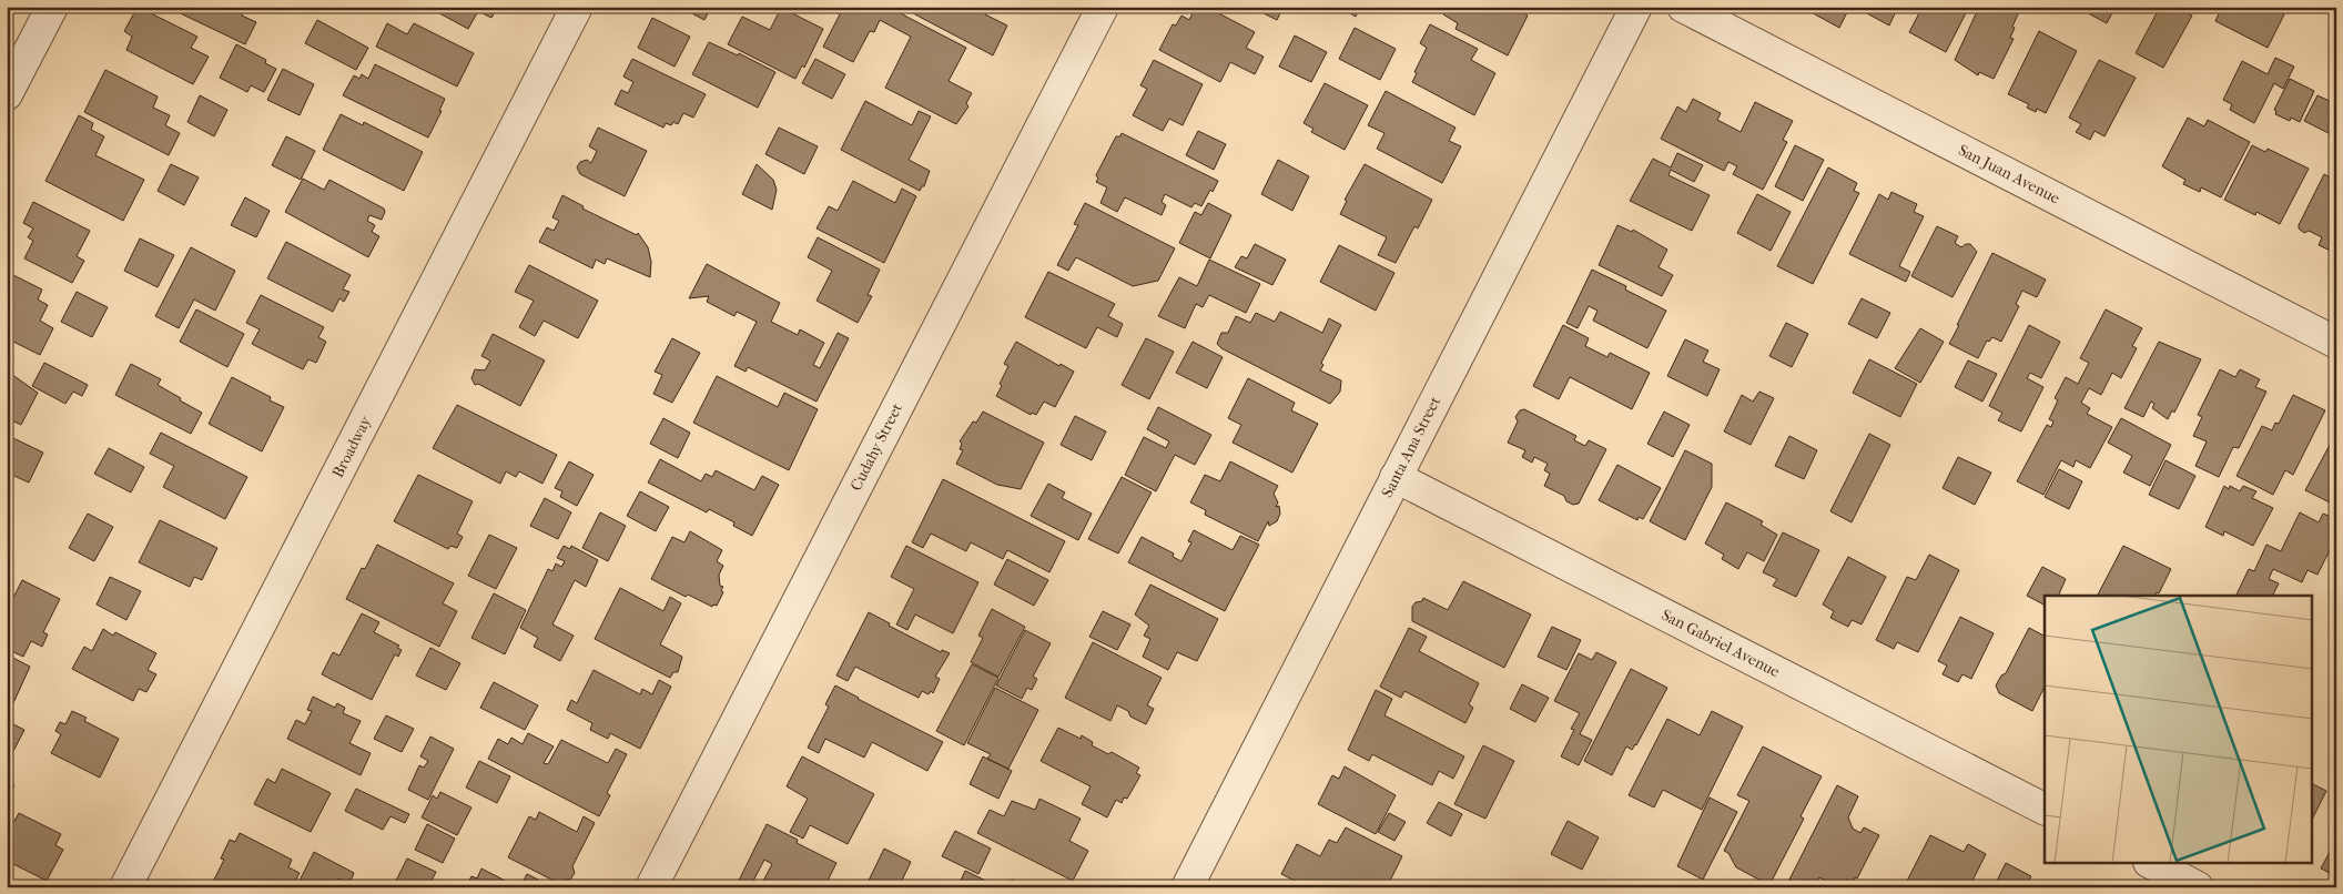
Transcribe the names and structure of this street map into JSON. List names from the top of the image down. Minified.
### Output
{"streets":{"street":["San Juan Avenue","Broadway","Cudahy Street","Santa Ana Street","San Gabriel Avenue"]},"crossings":[["Santa Ana Street","San Gabriel Avenue"]]}
